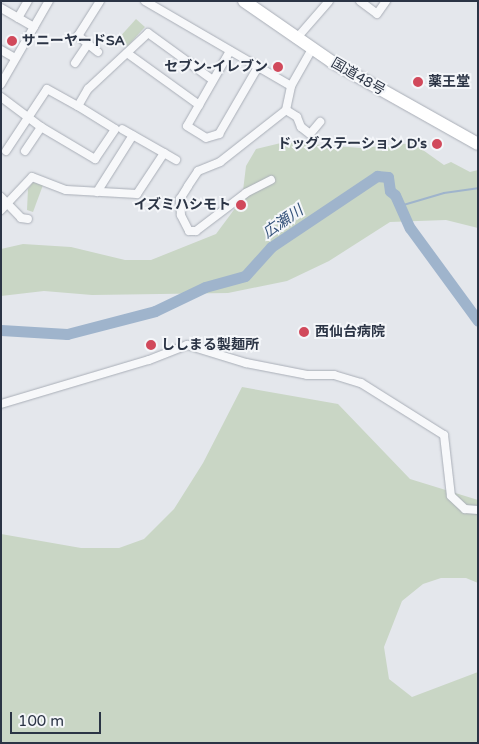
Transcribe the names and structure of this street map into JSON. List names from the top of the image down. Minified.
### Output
{"streets":{"highway":["国道48号"]},"water":["広瀬川"],"places":["サニーヤードSA","セブン-イレブン","薬王堂","ドッグステーション D's","イズミハシモト","西仙台病院","ししまる製麺所"],"scale_bar":"100 m"}
